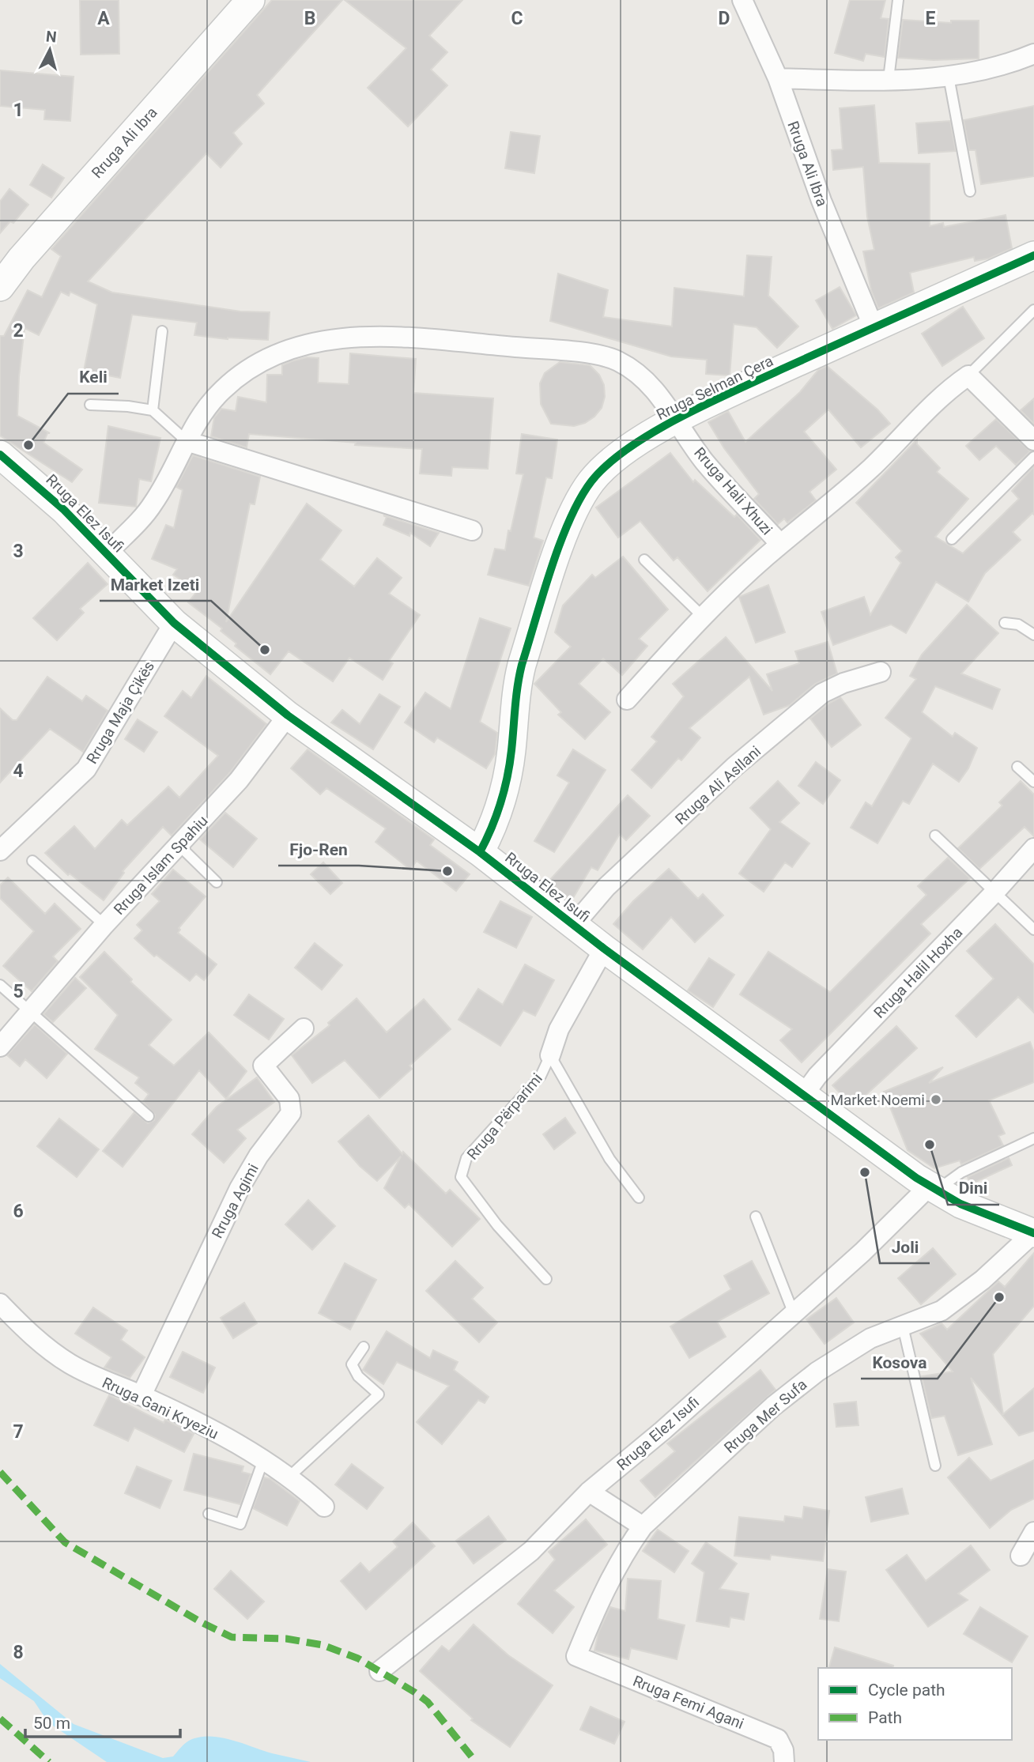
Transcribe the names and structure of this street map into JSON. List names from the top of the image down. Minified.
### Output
{"streets":{"main road":["Rruga Ali Ibra","Rruga Selman Çera","Rruga Elez Isufi"],"street":["Rruga Hali Xhuzi","Rruga Maja Çikës","Rruga Ali Asllani","Rruga Islam Spahiu","Rruga Halil Hoxha","Rruga Përparimi","Rruga Agimi","Rruga Gani Kryeziu","Rruga Mer Sufa","Rruga Femi Agani"]},"crossings":[["Rruga Ali Ibra","Rruga Selman Çera"],["Rruga Selman Çera","Rruga Hali Xhuzi"],["Rruga Selman Çera","Rruga Elez Isufi"],["Rruga Hali Xhuzi","Rruga Elez Isufi"],["Rruga Elez Isufi","Rruga Maja Çikës"],["Rruga Elez Isufi","Rruga Ali Asllani"],["Rruga Elez Isufi","Rruga Islam Spahiu"],["Rruga Elez Isufi","Rruga Halil Hoxha"],["Rruga Elez Isufi","Rruga Përparimi"],["Rruga Elez Isufi","Rruga Mer Sufa"],["Rruga Agimi","Rruga Gani Kryeziu"],["Rruga Mer Sufa","Rruga Femi Agani"]],"places":["Keli","Market Izeti","Fjo-Ren","Market Noemi","Dini","Joli","Kosova"],"legend":["Cycle path","Path"],"scale_bar":"50 m","north":"top","grid":{"columns":["A","B","C","D","E"],"rows":["1","2","3","4","5","6","7","8"]}}
